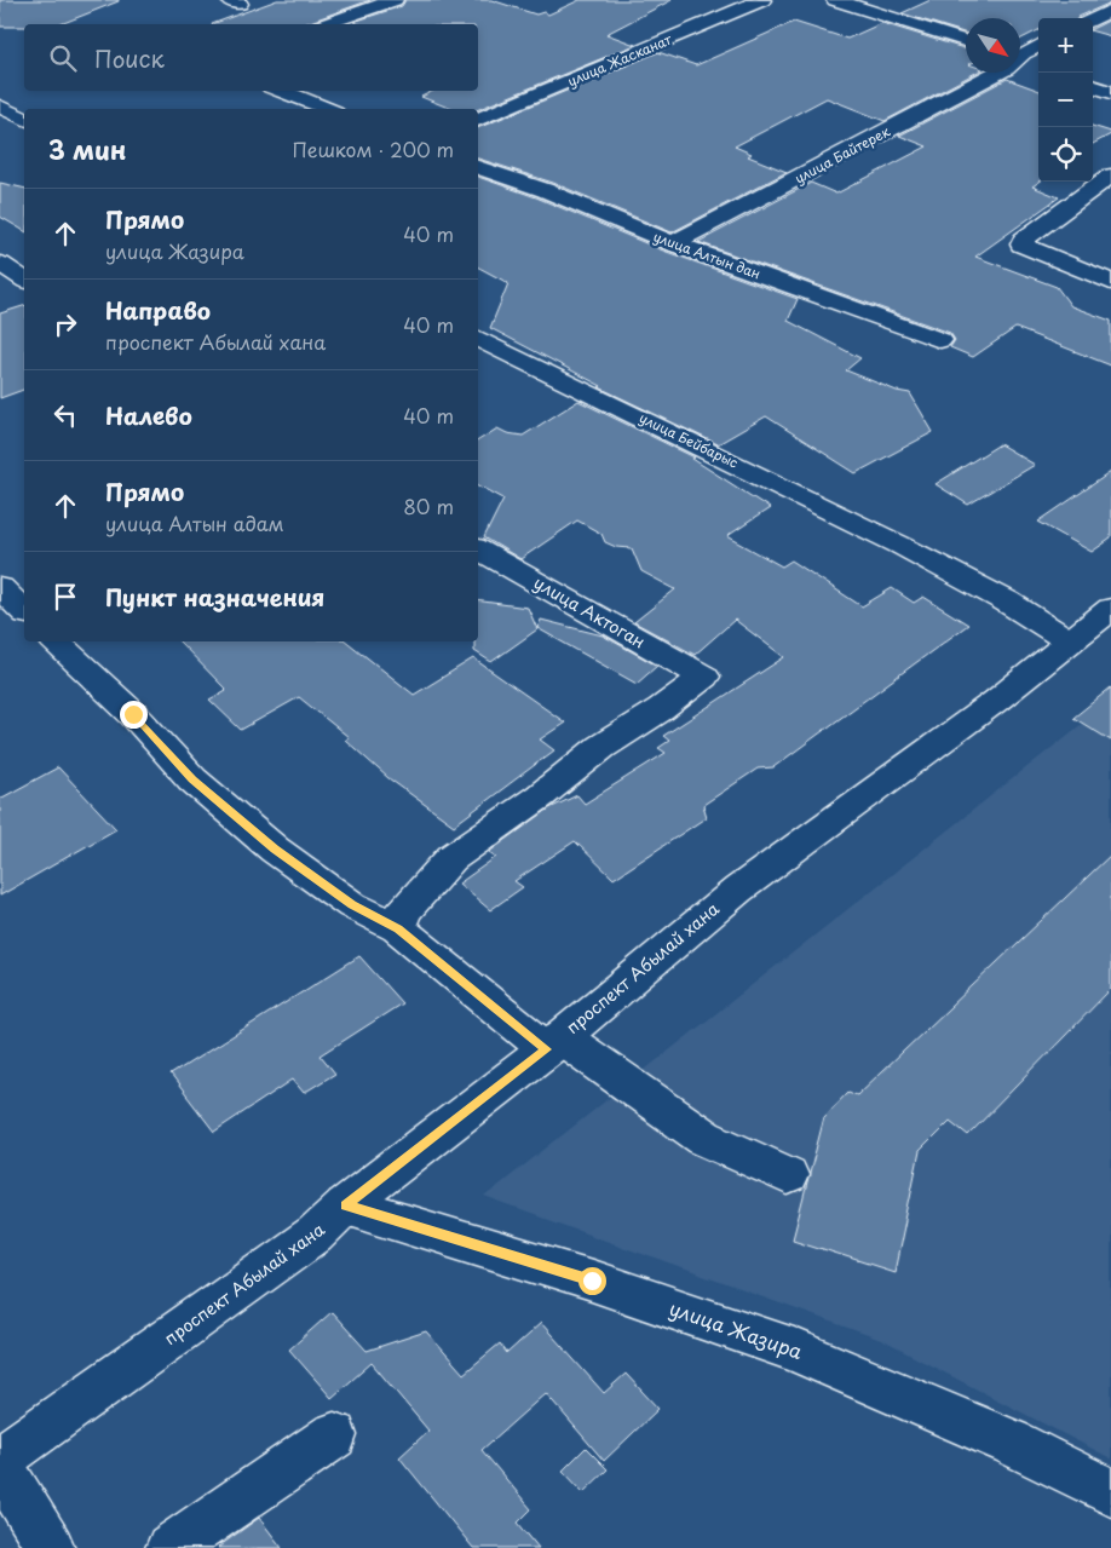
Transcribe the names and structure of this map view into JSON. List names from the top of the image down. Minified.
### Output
{"streets":{"street":["улица Жасканат","улица Байтерек","улица Алтын дан","улица Бейбарыс","улица Актоган","проспект Абылай хана","улица Жазира"]},"crossings":[["улица Байтерек","улица Алтын дан"],["улица Бейбарыс","проспект Абылай хана"],["проспект Абылай хана","улица Жазира"]],"north":"bottom right","page":{"map_buttons":["+","−"],"search":"Поиск","heading":["3 мин","Пешком · 200 m"],"list":[["Прямо","улица Жазира","40 m"],["Направо","проспект Абылай хана","40 m"],["Налево","40 m"],["Прямо","улица Алтын адам","80 m"],"Пункт назначения"]}}
